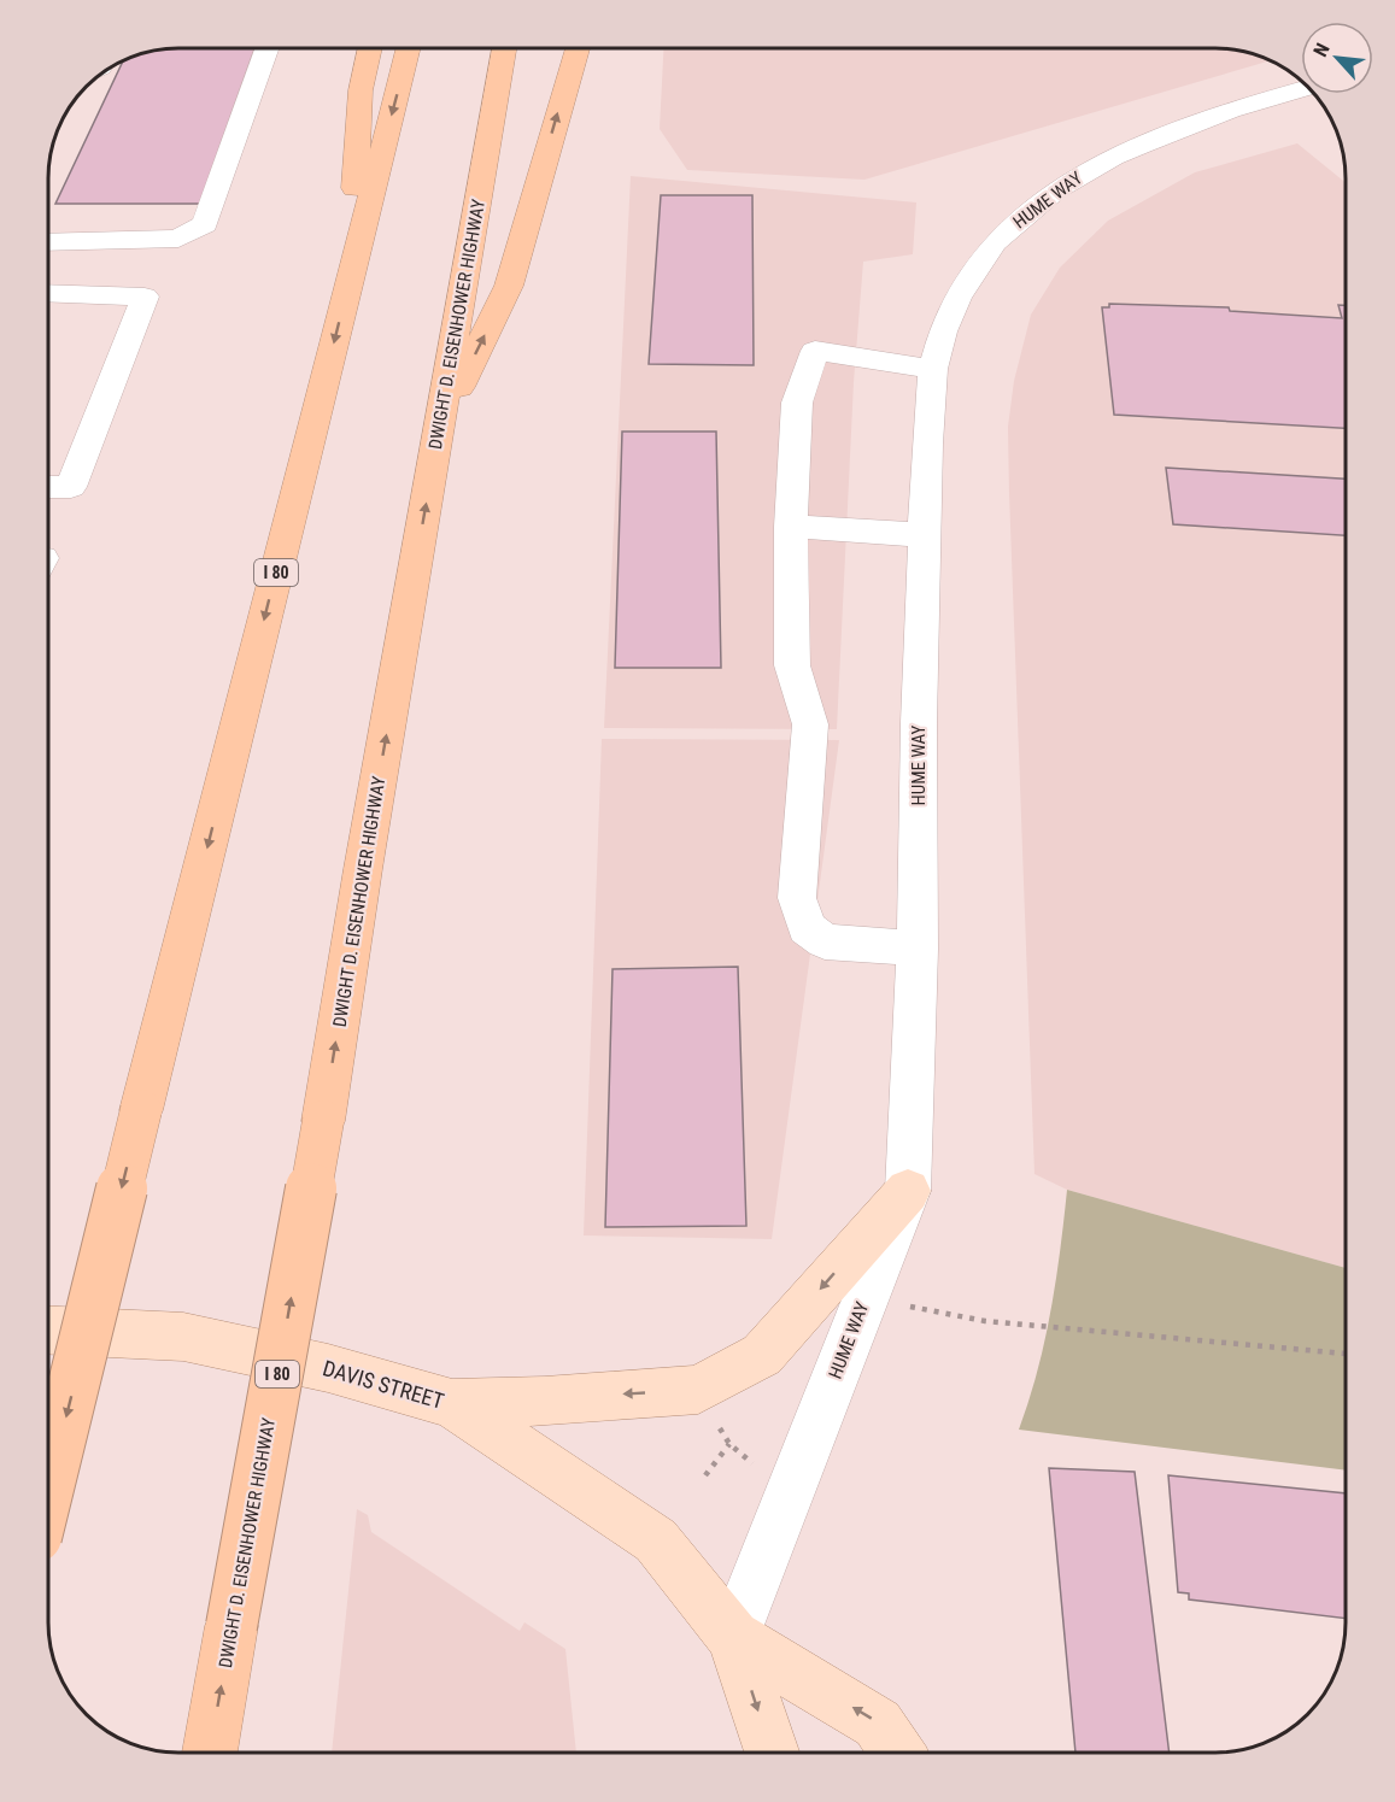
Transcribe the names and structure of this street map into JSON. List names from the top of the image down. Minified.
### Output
{"streets":{"highway":["DWIGHT D. EISENHOWER HIGHWAY","I 80"],"main road":["DAVIS STREET"],"street":["HUME WAY"]},"crossings":[["HUME WAY","DAVIS STREET"]],"north":"top left"}
